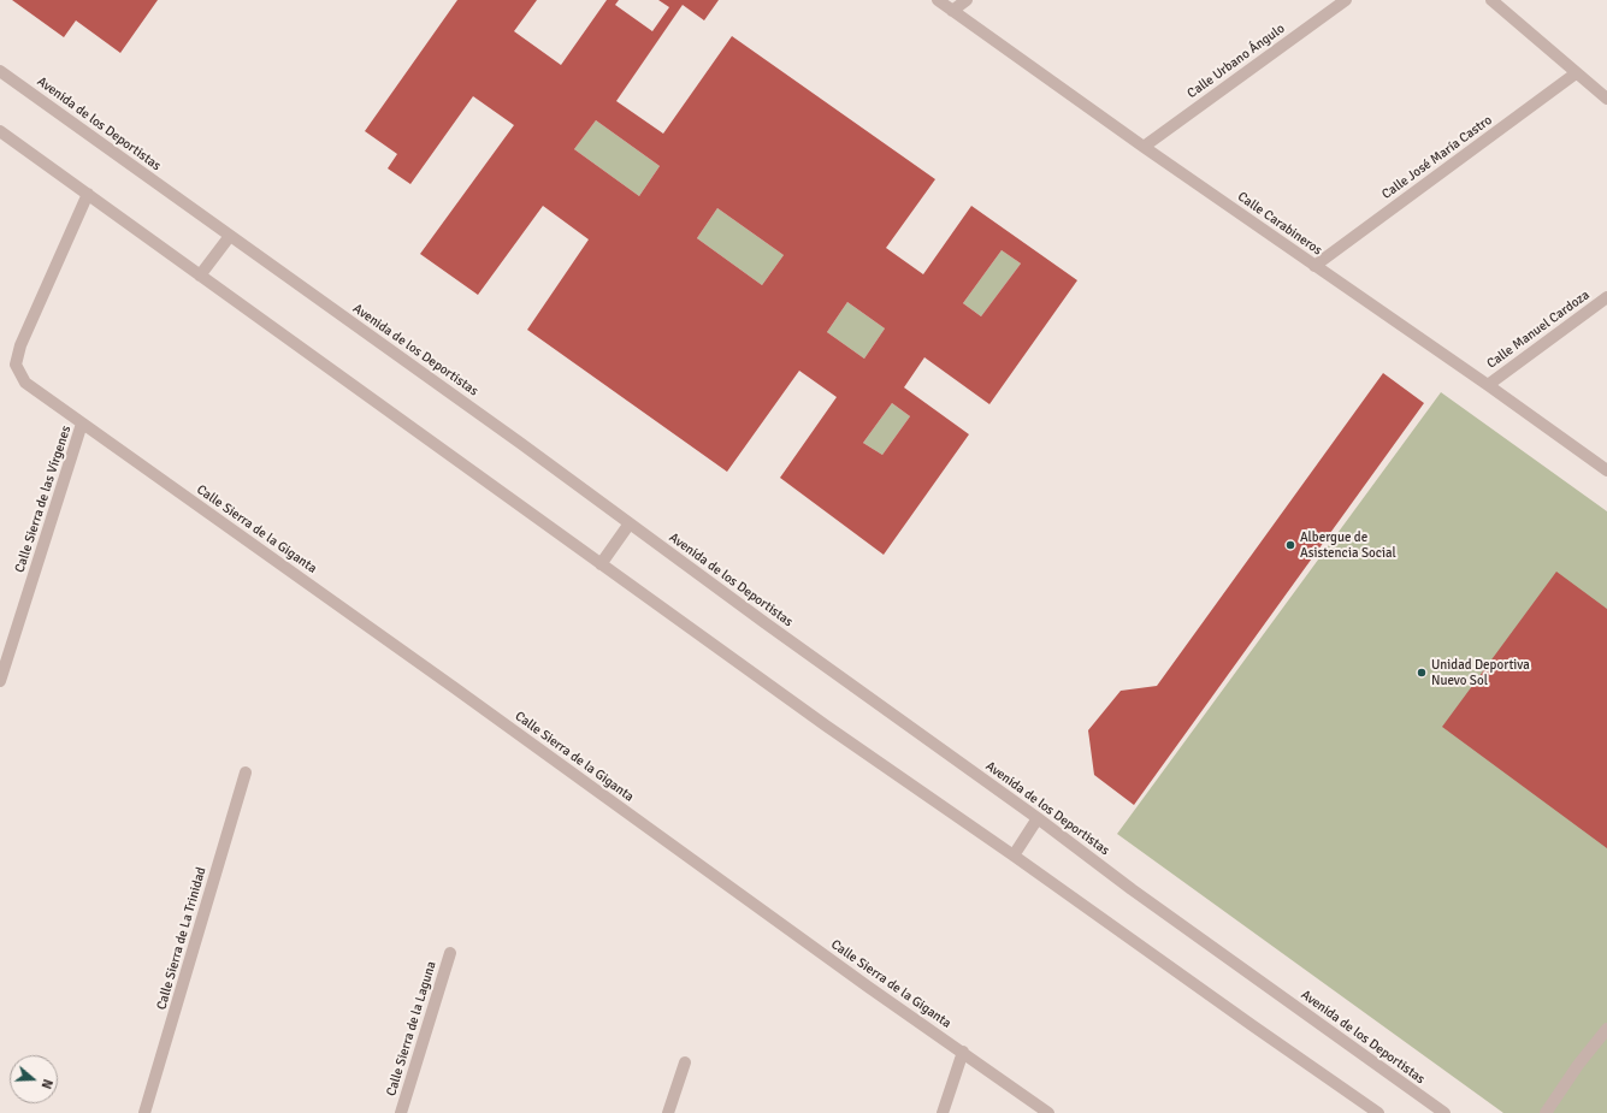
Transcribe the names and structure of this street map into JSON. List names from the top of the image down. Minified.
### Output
{"streets":{"street":["Calle Urbano Ángulo","Avenida de los Deportistas","Calle José María Castro","Calle Carabineros","Calle Manuel Cardoza","Calle Sierra de las Vírgenes","Calle Sierra de la Giganta","Calle Sierra de La Trinidad","Calle Sierra de la Laguna"]},"crossings":[["Calle Urbano Ángulo","Calle Carabineros"],["Calle José María Castro","Calle Carabineros"],["Calle Carabineros","Calle Manuel Cardoza"],["Calle Sierra de las Vírgenes","Calle Sierra de la Giganta"]],"places":["Albergue de Asistencia Social","Unidad Deportiva Nuevo Sol"],"north":"right"}
